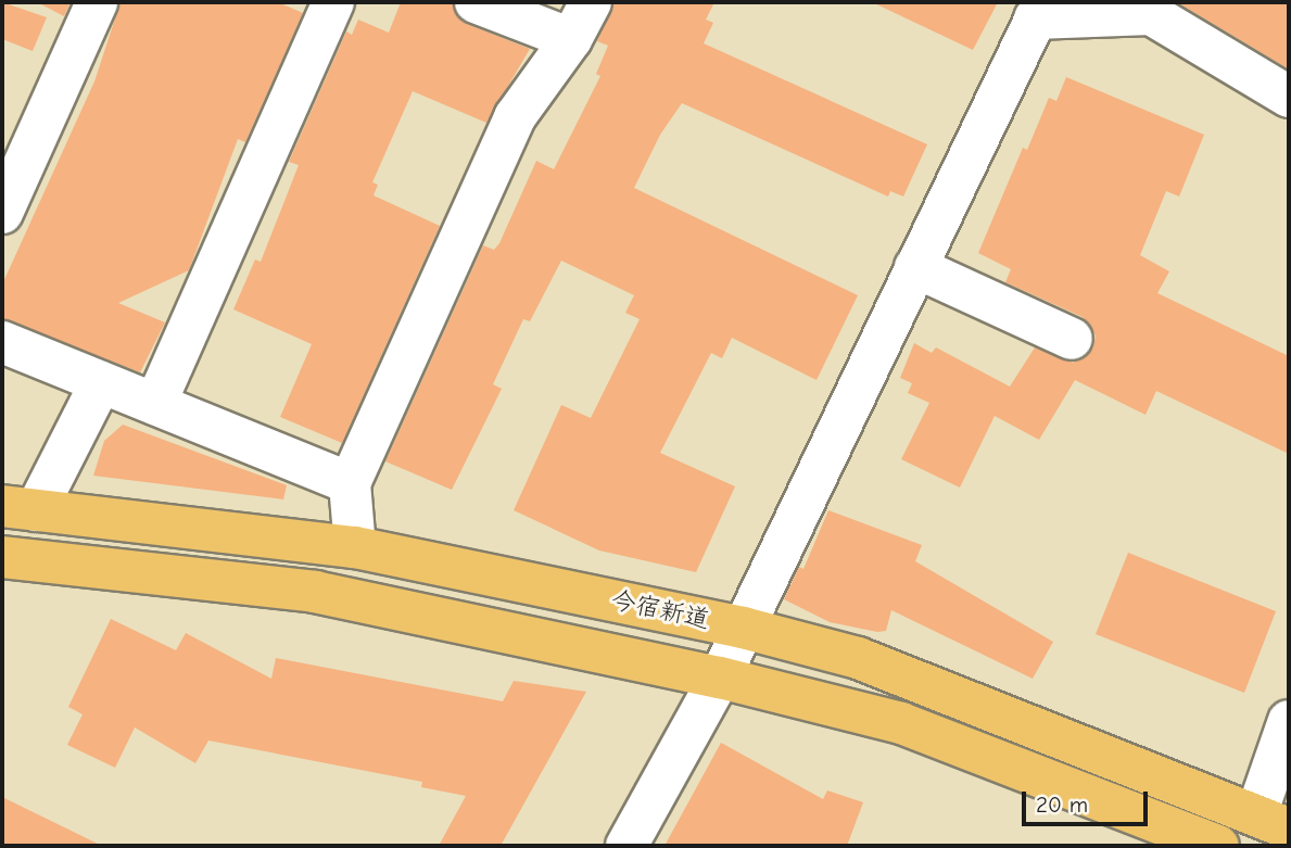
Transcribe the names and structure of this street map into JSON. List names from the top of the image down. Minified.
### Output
{"streets":{"highway":["今宿新道"]},"scale_bar":"20 m"}
